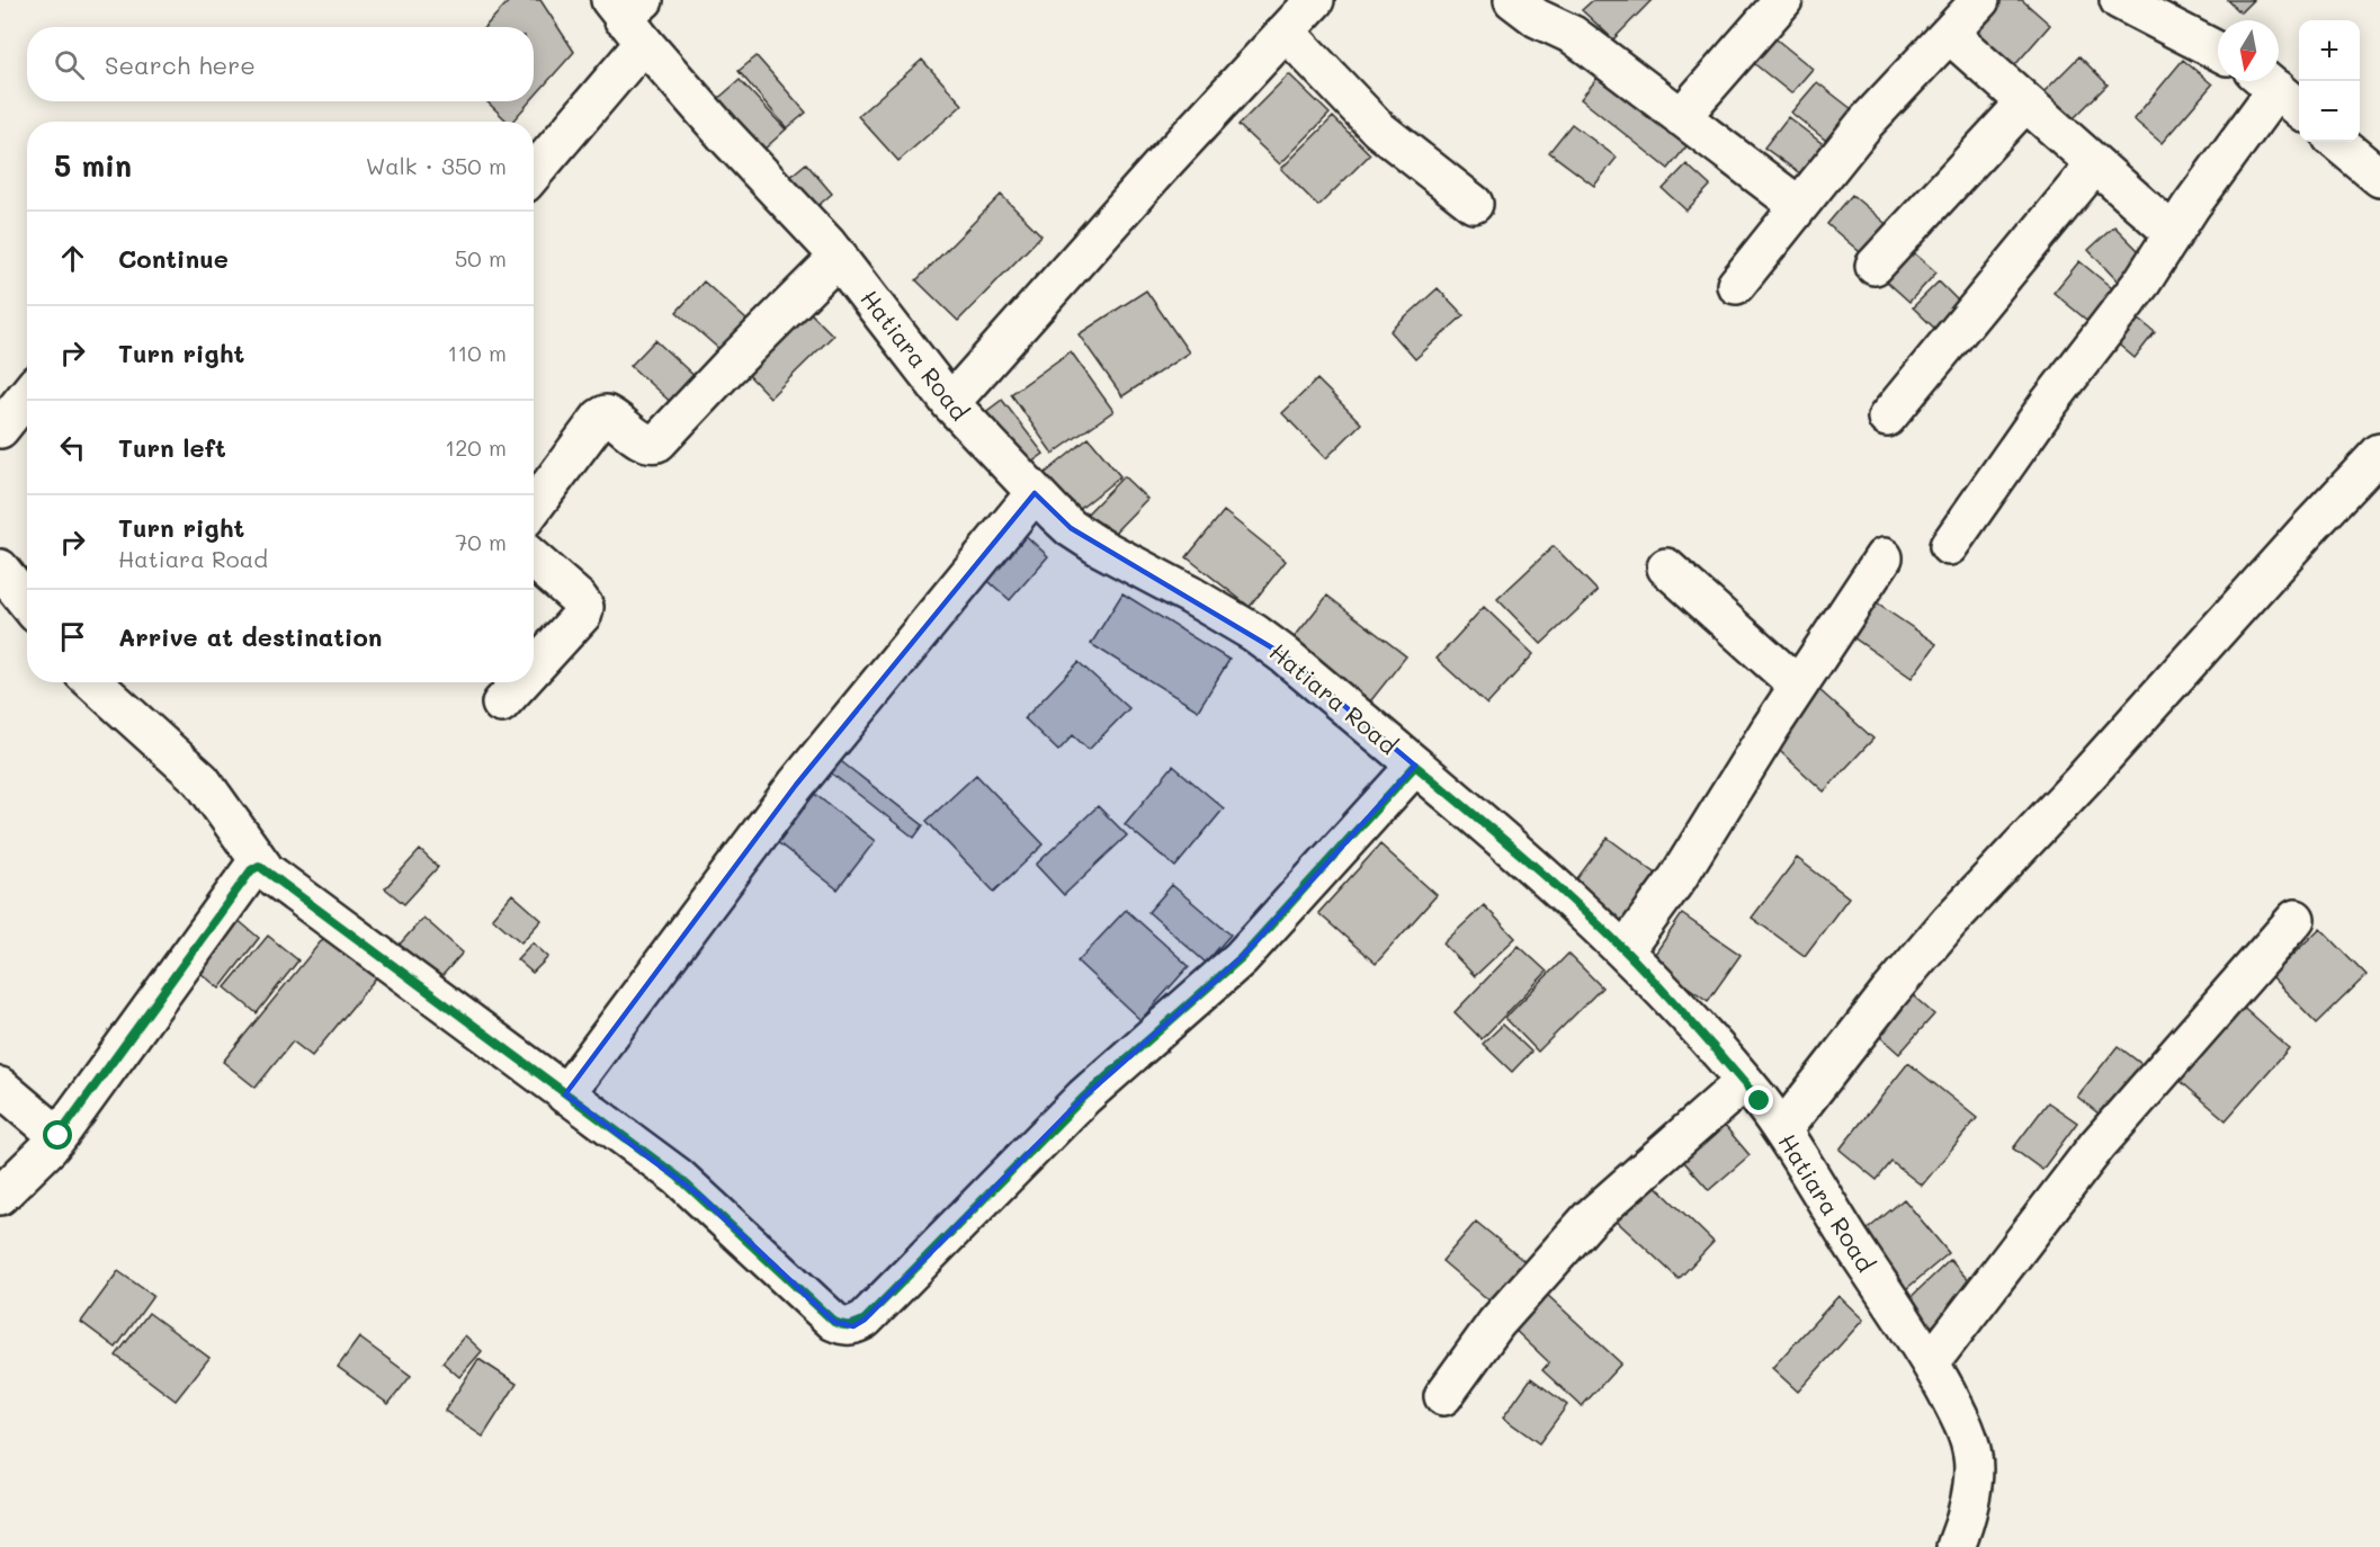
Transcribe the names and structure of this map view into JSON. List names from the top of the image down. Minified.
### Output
{"streets":{"street":["Hatiara Road"]},"north":"bottom","page":{"map_buttons":["+","−"],"search":"Search here","heading":["5 min","Walk · 350 m"],"list":[["Continue","50 m"],["Turn right","110 m"],["Turn left","120 m"],["Turn right","Hatiara Road","70 m"],"Arrive at destination"]}}
